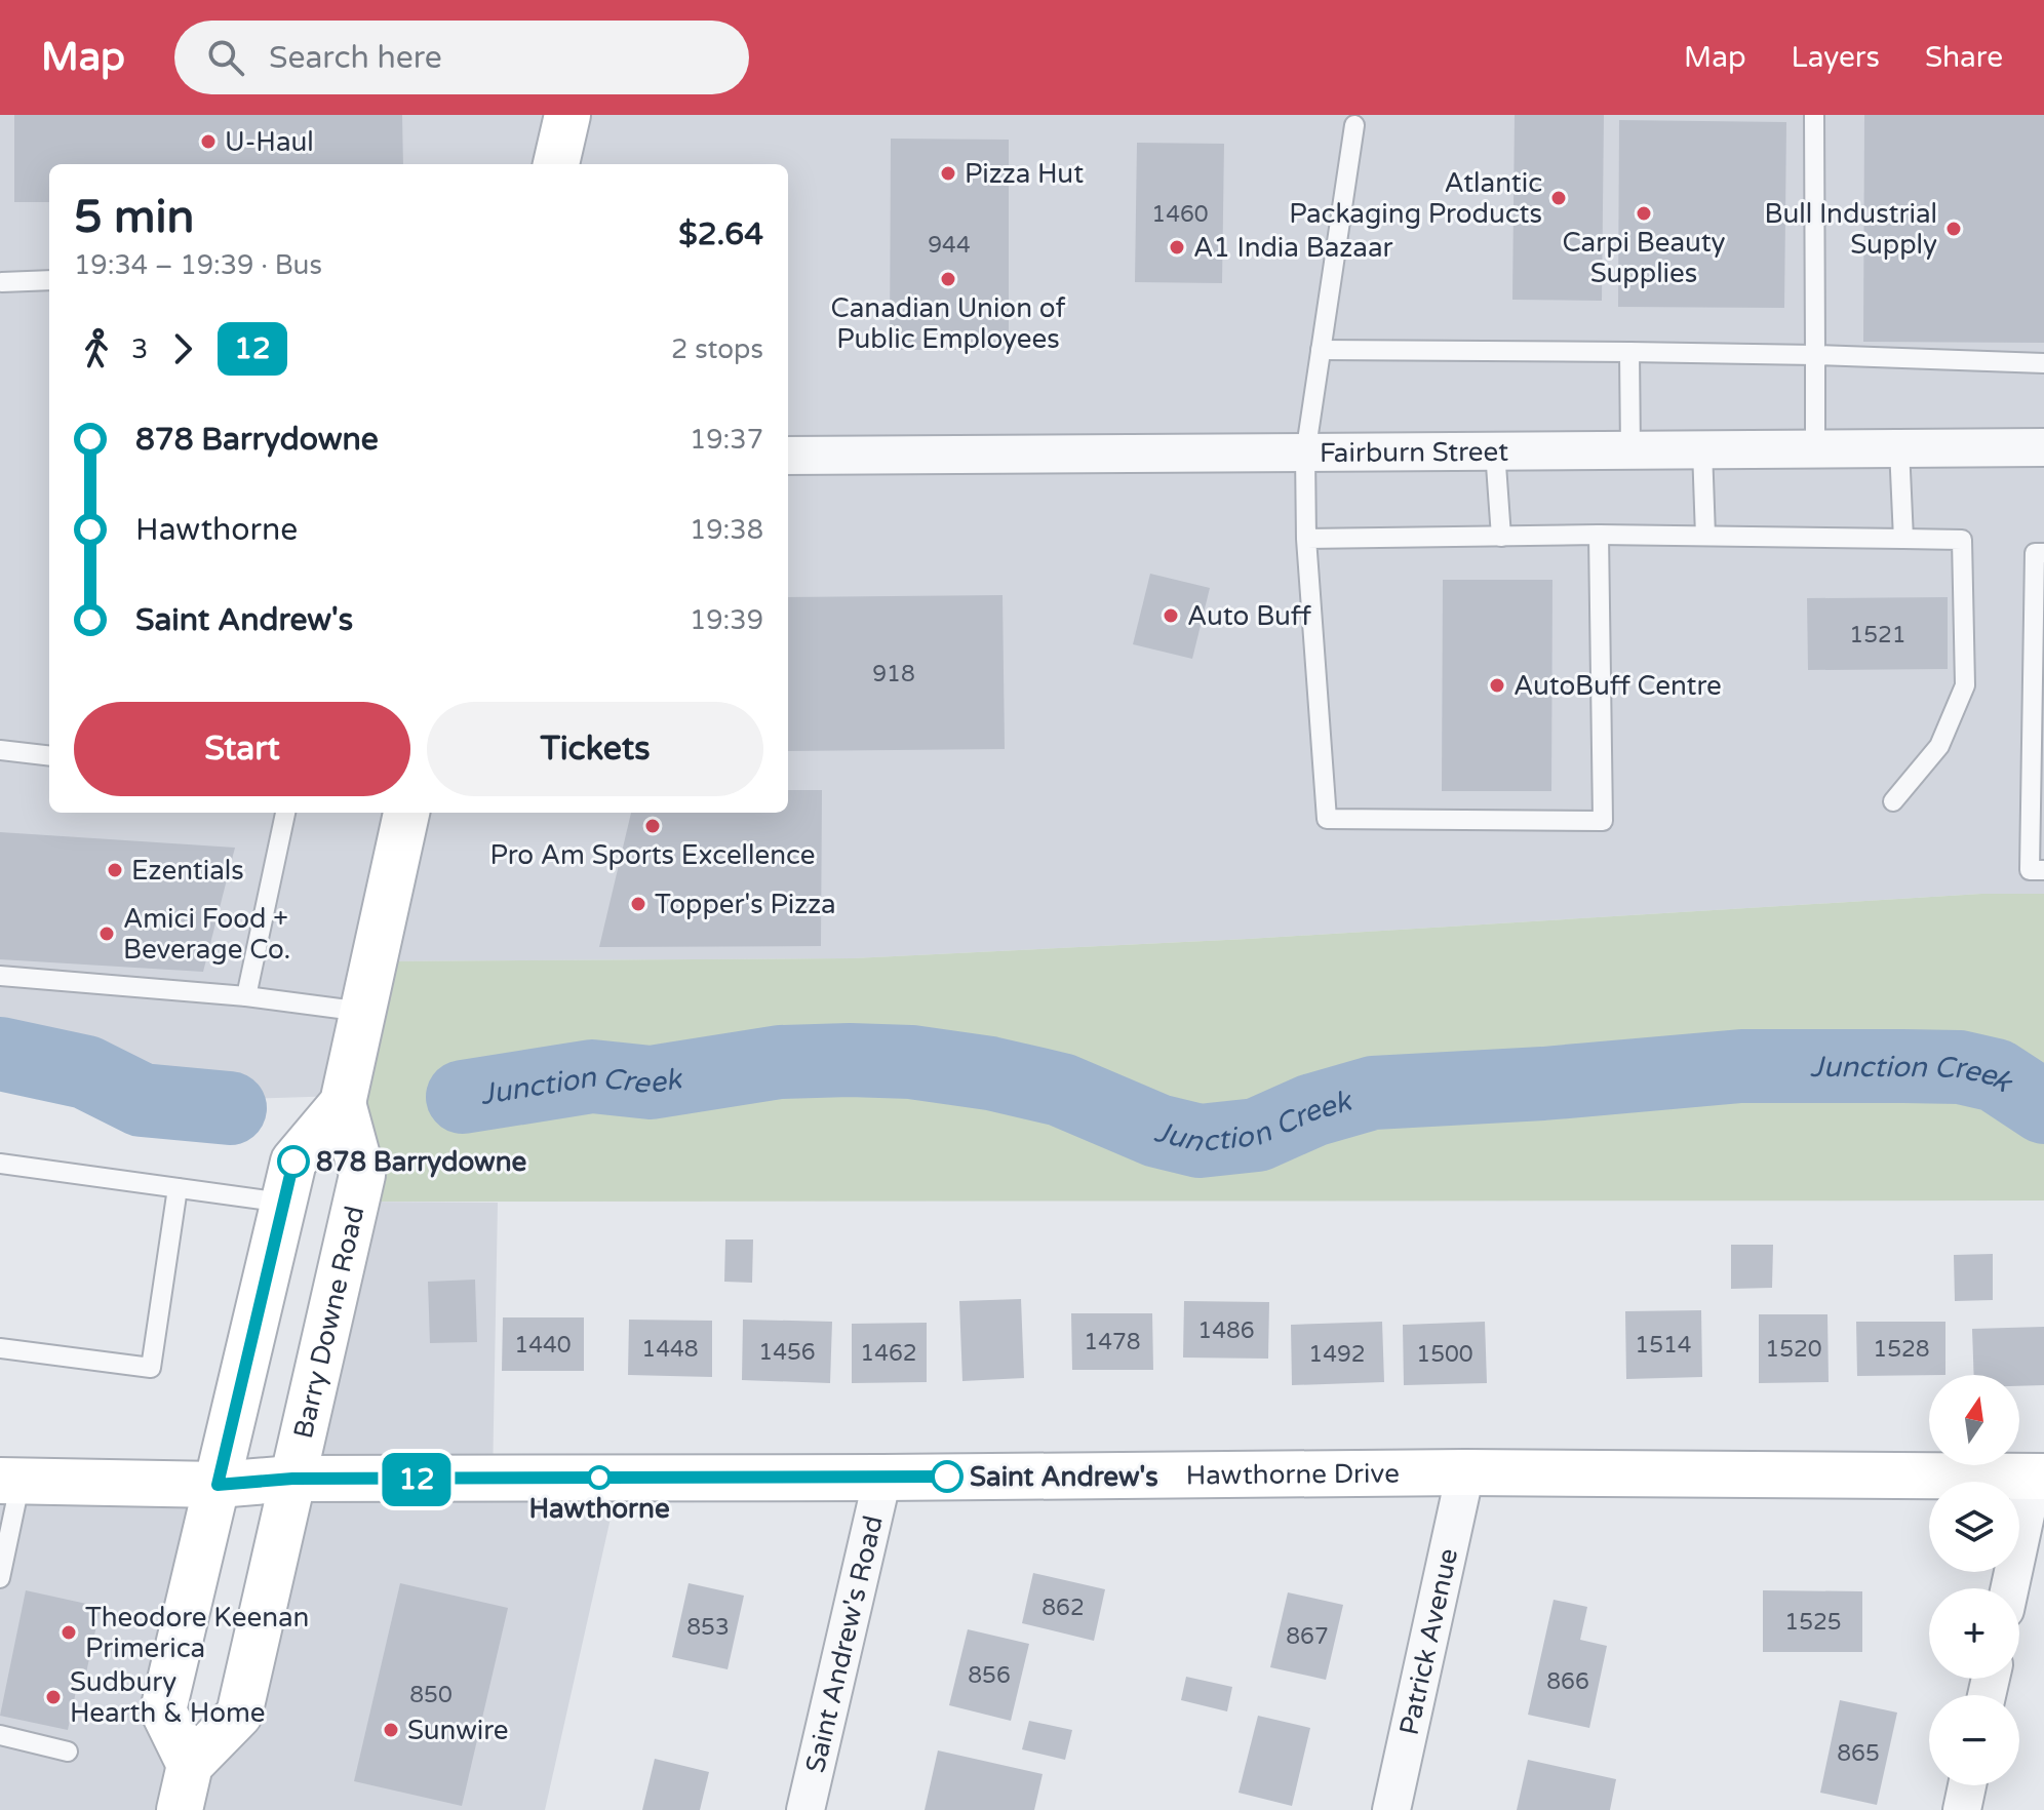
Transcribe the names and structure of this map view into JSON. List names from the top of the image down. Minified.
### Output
{"streets":{"street":["Fairburn Street","Barry Downe Road","Hawthorne Drive","Patrick Avenue","Saint Andrew's Road"]},"crossings":[["Barry Downe Road","Hawthorne Drive"],["Hawthorne Drive","Patrick Avenue"],["Hawthorne Drive","Saint Andrew's Road"]],"water":["Junction Creek"],"places":["U-Haul","Pizza Hut","Atlantic Packaging Products","Carpi Beauty Supplies","Bull Industrial Supply","A1 India Bazaar","Canadian Union of Public Employees","Auto Buff","AutoBuff Centre","Pro Am Sports Excellence","Ezentials","Topper's Pizza","Amici Food + Beverage Co.","878 Barrydowne","Saint Andrew's","Hawthorne","Theodore Keenan Primerica","Sudbury Hearth & Home","Sunwire"],"lines":["bus line 12"],"house_numbers":["1460","944","1521","918","1486","1478","1440","1514","1448","1520","1528","1456","1462","1492","1500","862","1525","853","867","856","866","850","865"],"north":"top","page":{"header":"Map","search":"Search here","nav":["Map","Layers","Share"],"on_map":"12","heading":["5 min","19:34 – 19:39 · Bus","$2.64"],"legs":["3","12","2 stops"],"list":[{"name":"878 Barrydowne","value":"19:37"},{"name":"Hawthorne","value":"19:38"},{"name":"Saint Andrew's","value":"19:39"}],"buttons":["Start","Tickets"],"map_buttons":["+","−"]}}
